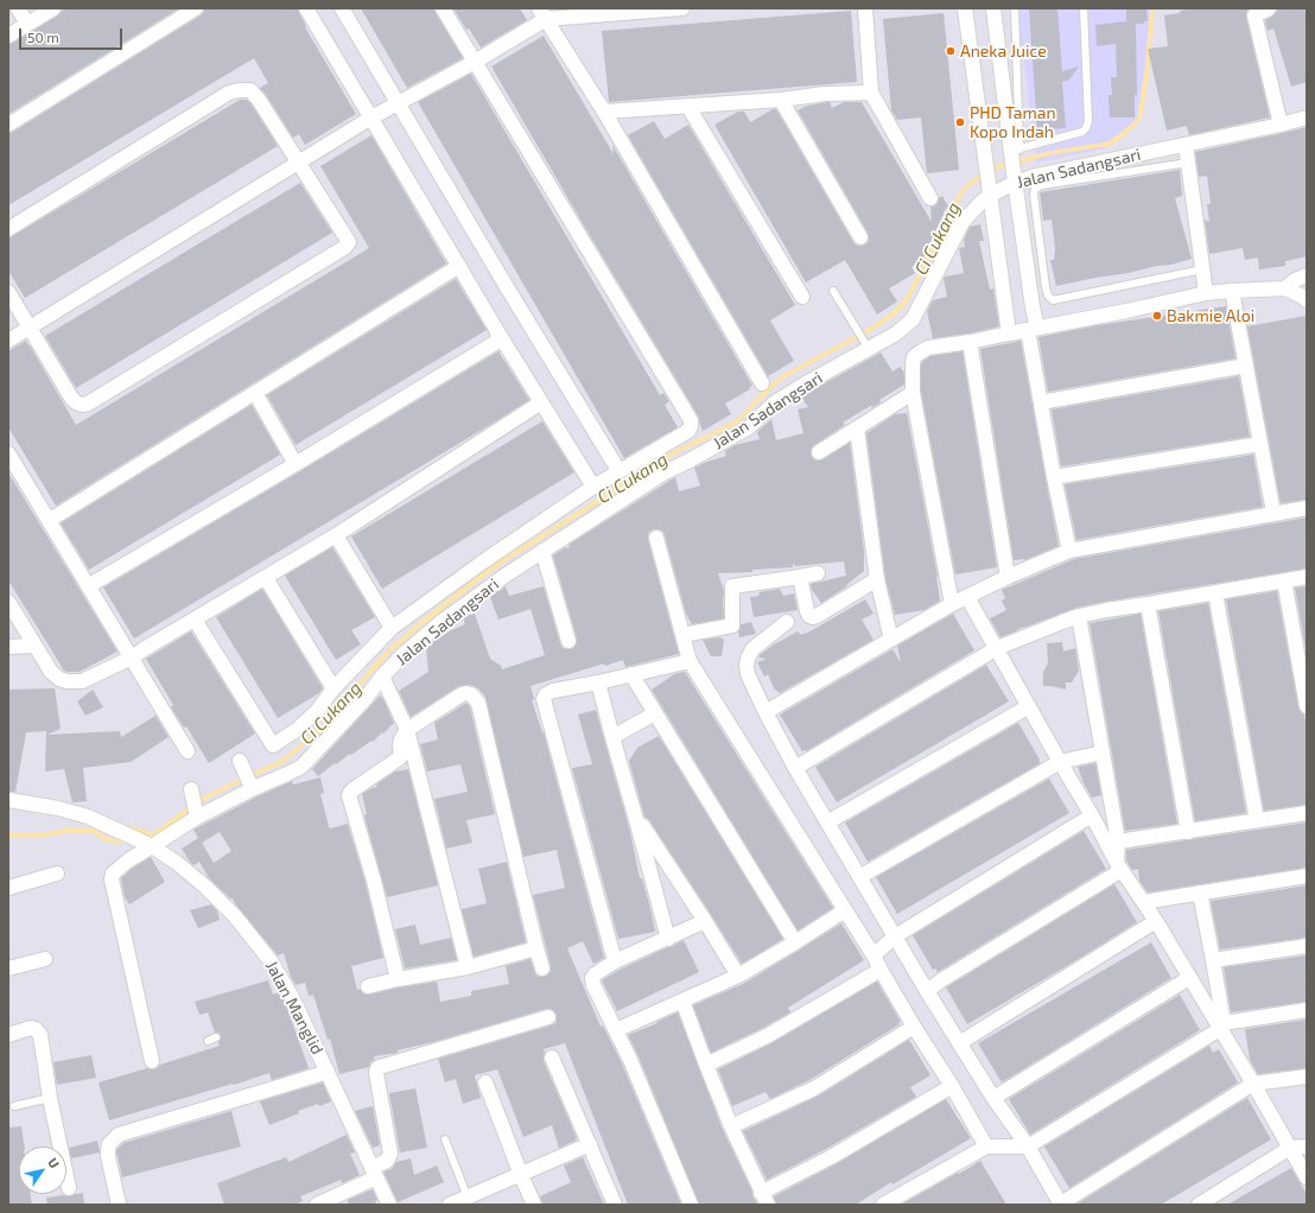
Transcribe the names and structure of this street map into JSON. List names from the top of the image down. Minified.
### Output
{"streets":{"street":["Jalan Sadangsari","Jalan Manglid"]},"crossings":[["Jalan Sadangsari","Jalan Manglid"]],"water":["Ci Cukang"],"places":["Aneka Juice","PHD Taman Kopo Indah","Bakmie Aloi"],"scale_bar":"50 m","north":"top right"}
